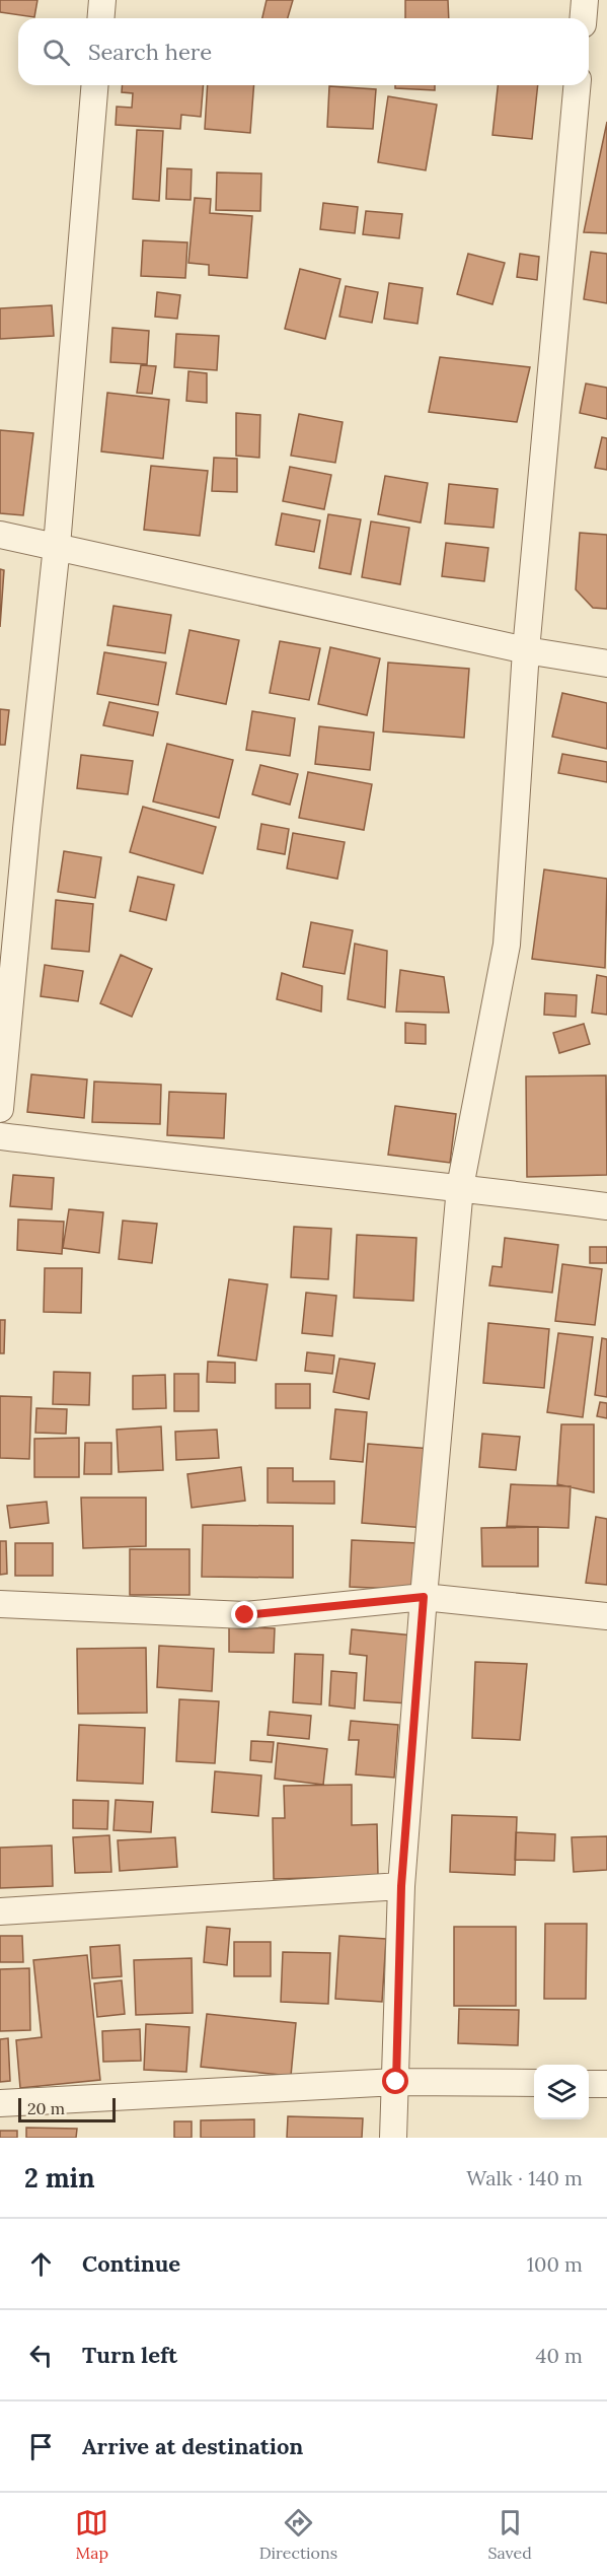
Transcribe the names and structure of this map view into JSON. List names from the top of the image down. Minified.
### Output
{"scale_bar":"20 m","page":{"search":"Search here","scale":"20 m","heading":["2 min","Walk · 140 m"],"list":[["Continue","100 m"],["Turn left","40 m"],"Arrive at destination"],"nav":["Map","Directions","Saved"]}}
